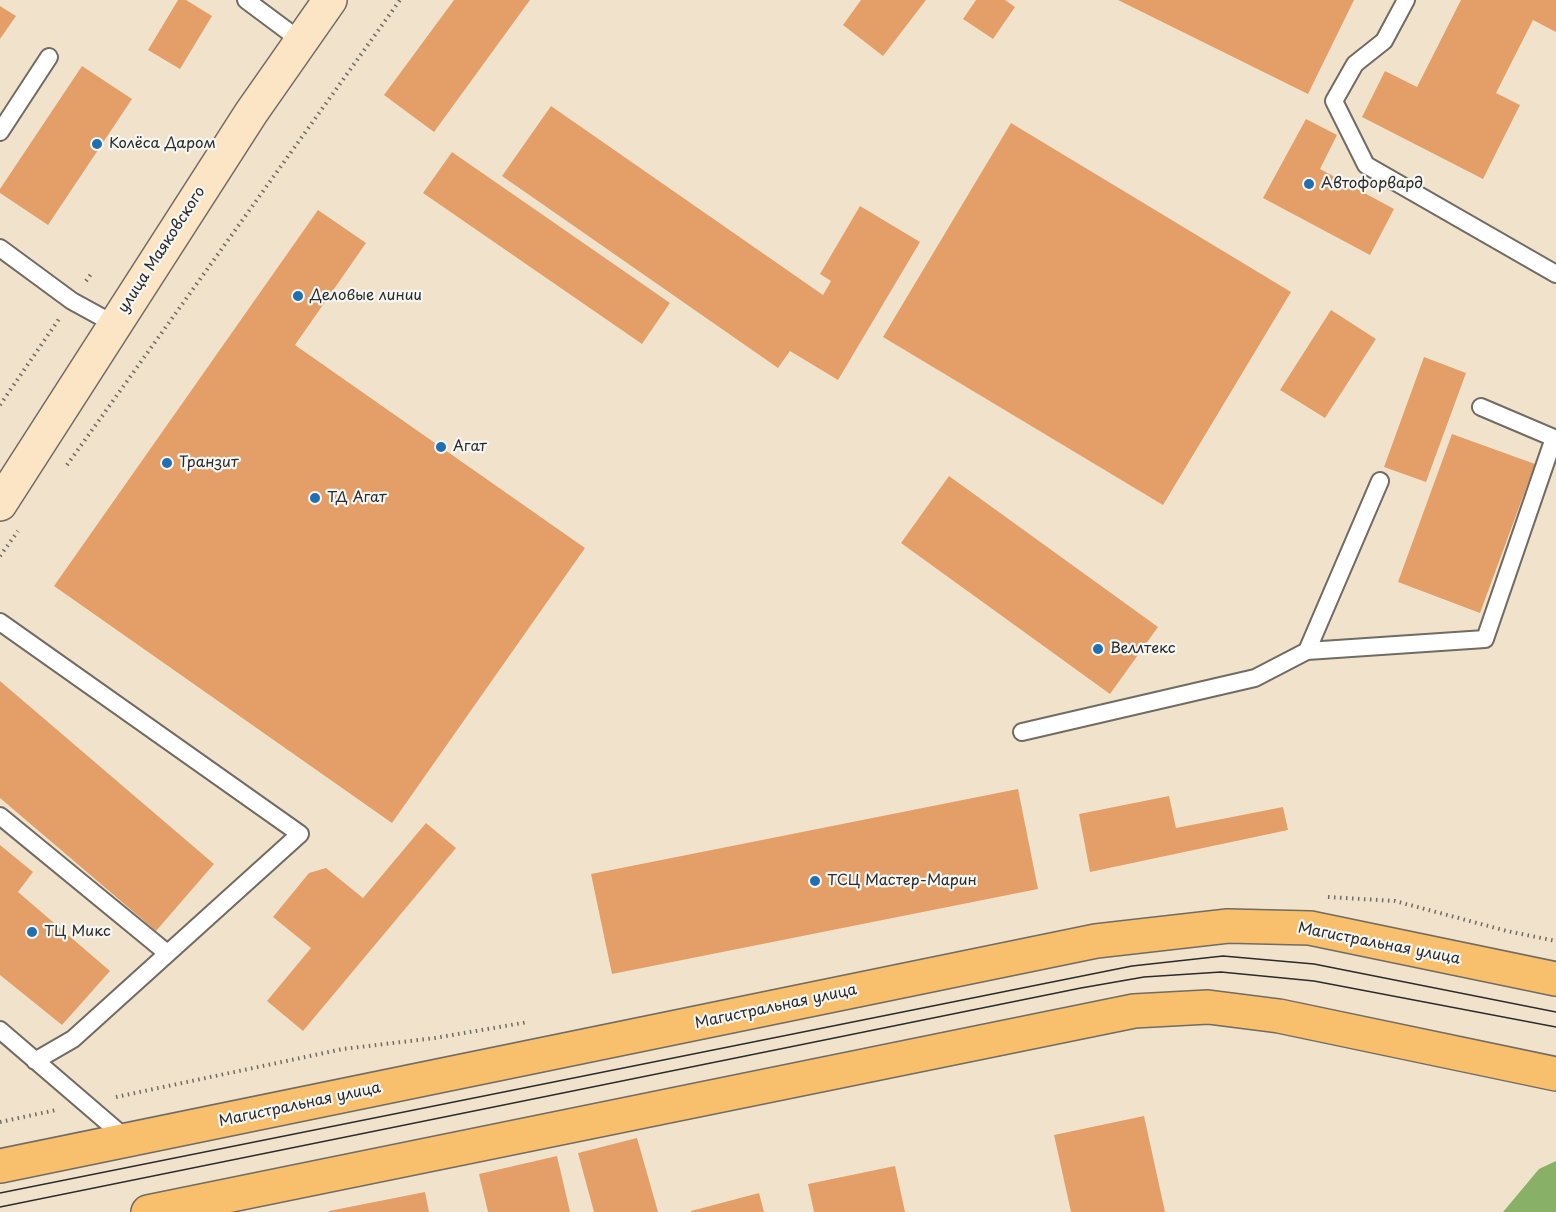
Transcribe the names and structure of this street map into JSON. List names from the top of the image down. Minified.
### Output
{"streets":{"main road":["улица Маяковского","Магистральная улица"]},"places":["Колёса Даром","Автофорвард","Деловые линии","Агат","Транзит","ТД Агат","Веллтекс","ТСЦ Мастер-Марин","ТЦ Микс"]}
